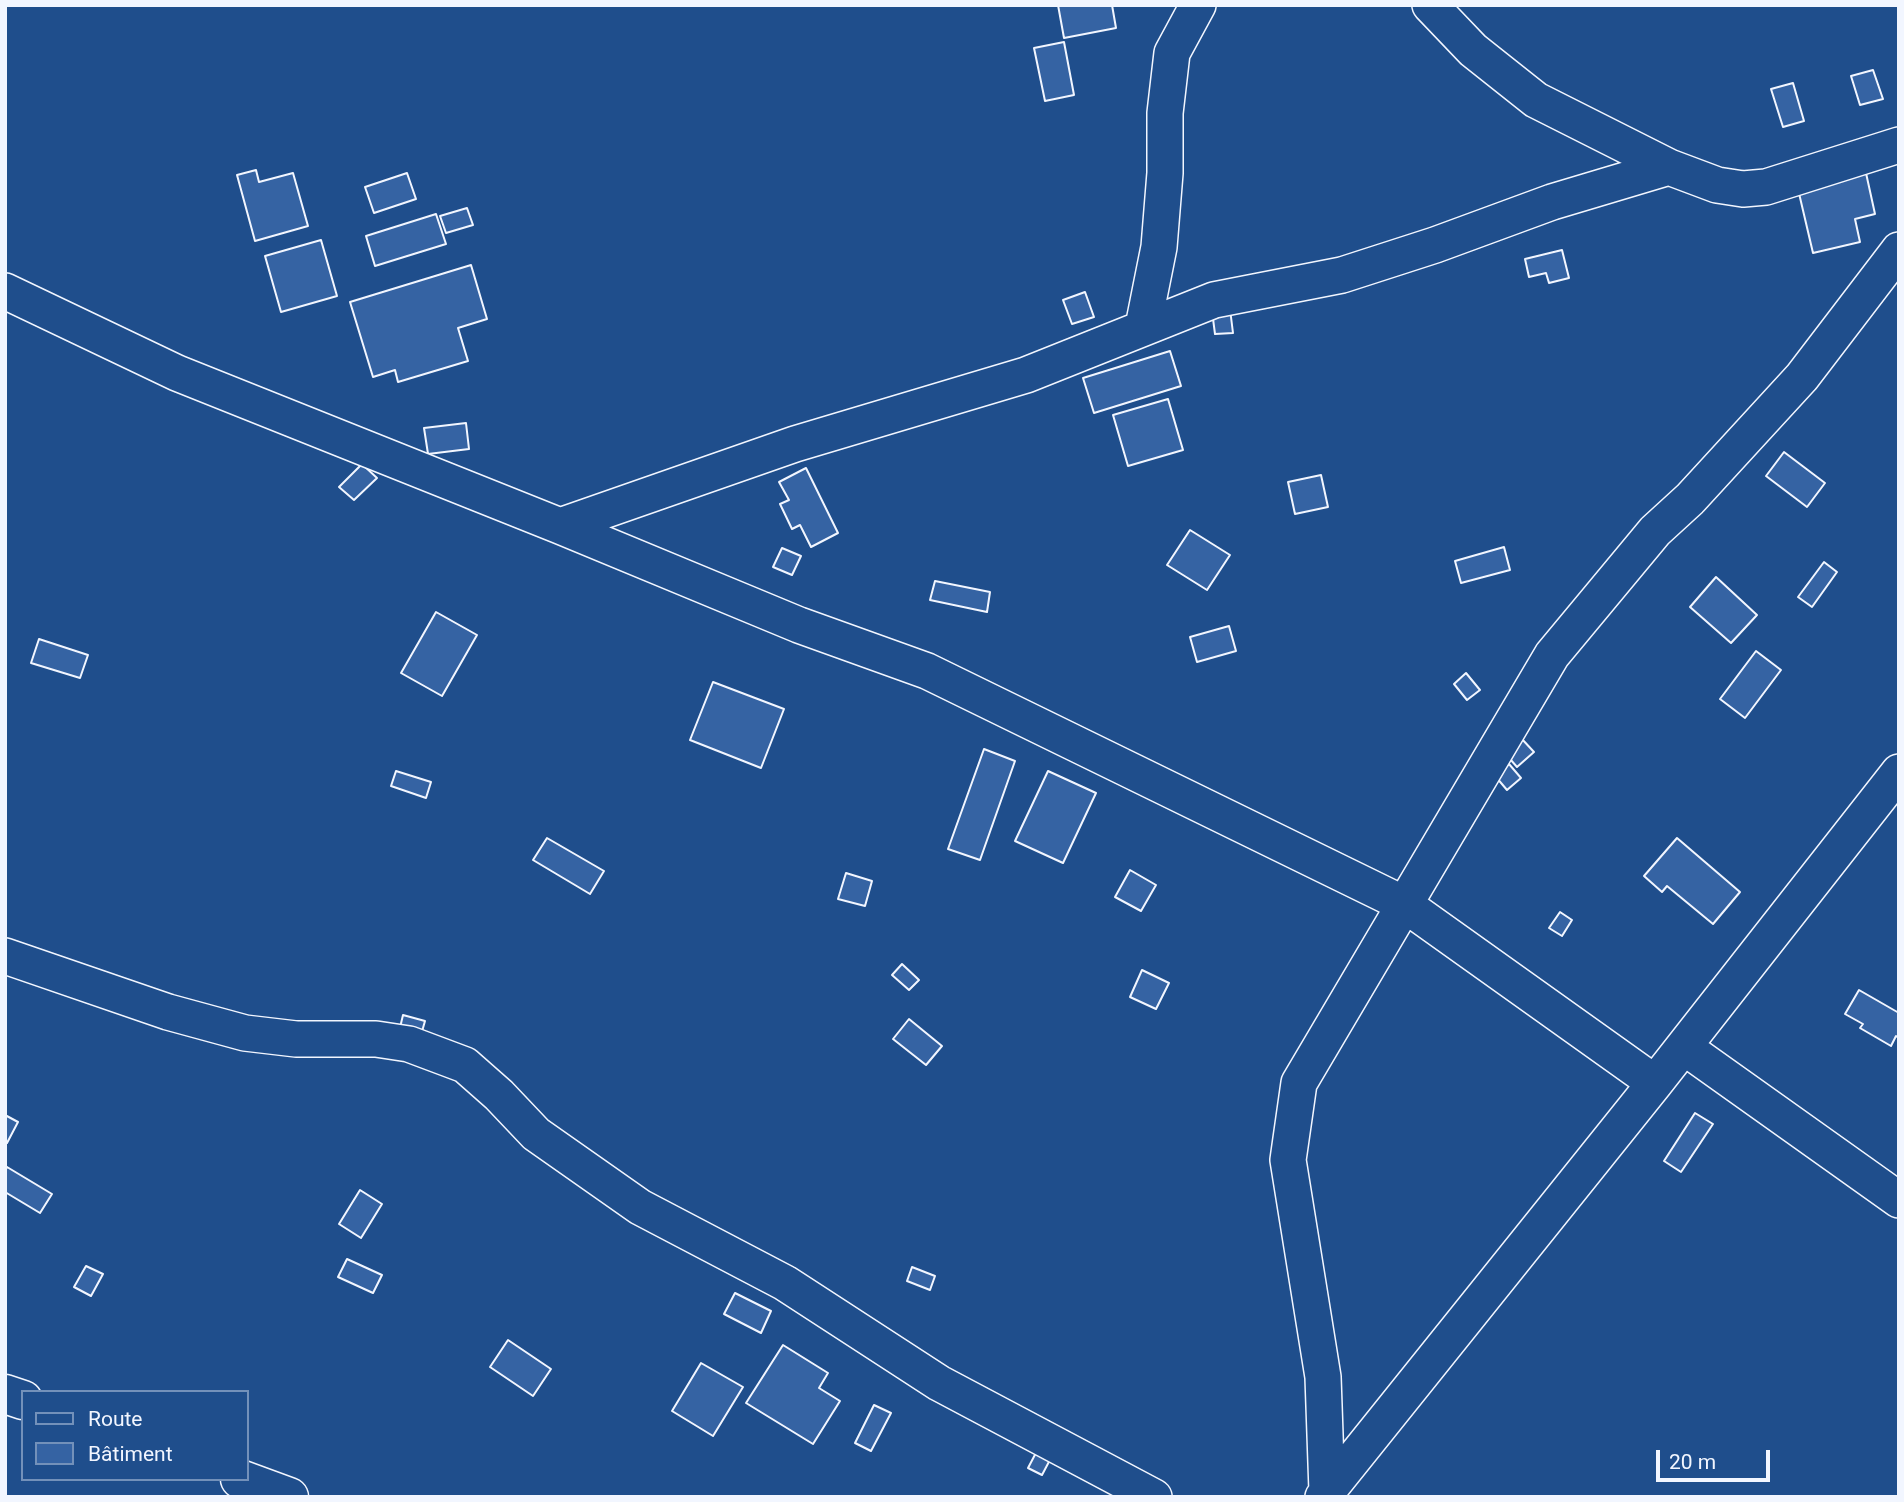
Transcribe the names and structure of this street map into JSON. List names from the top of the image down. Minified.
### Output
{"legend":["Route","Bâtiment"],"scale_bar":"20 m"}
